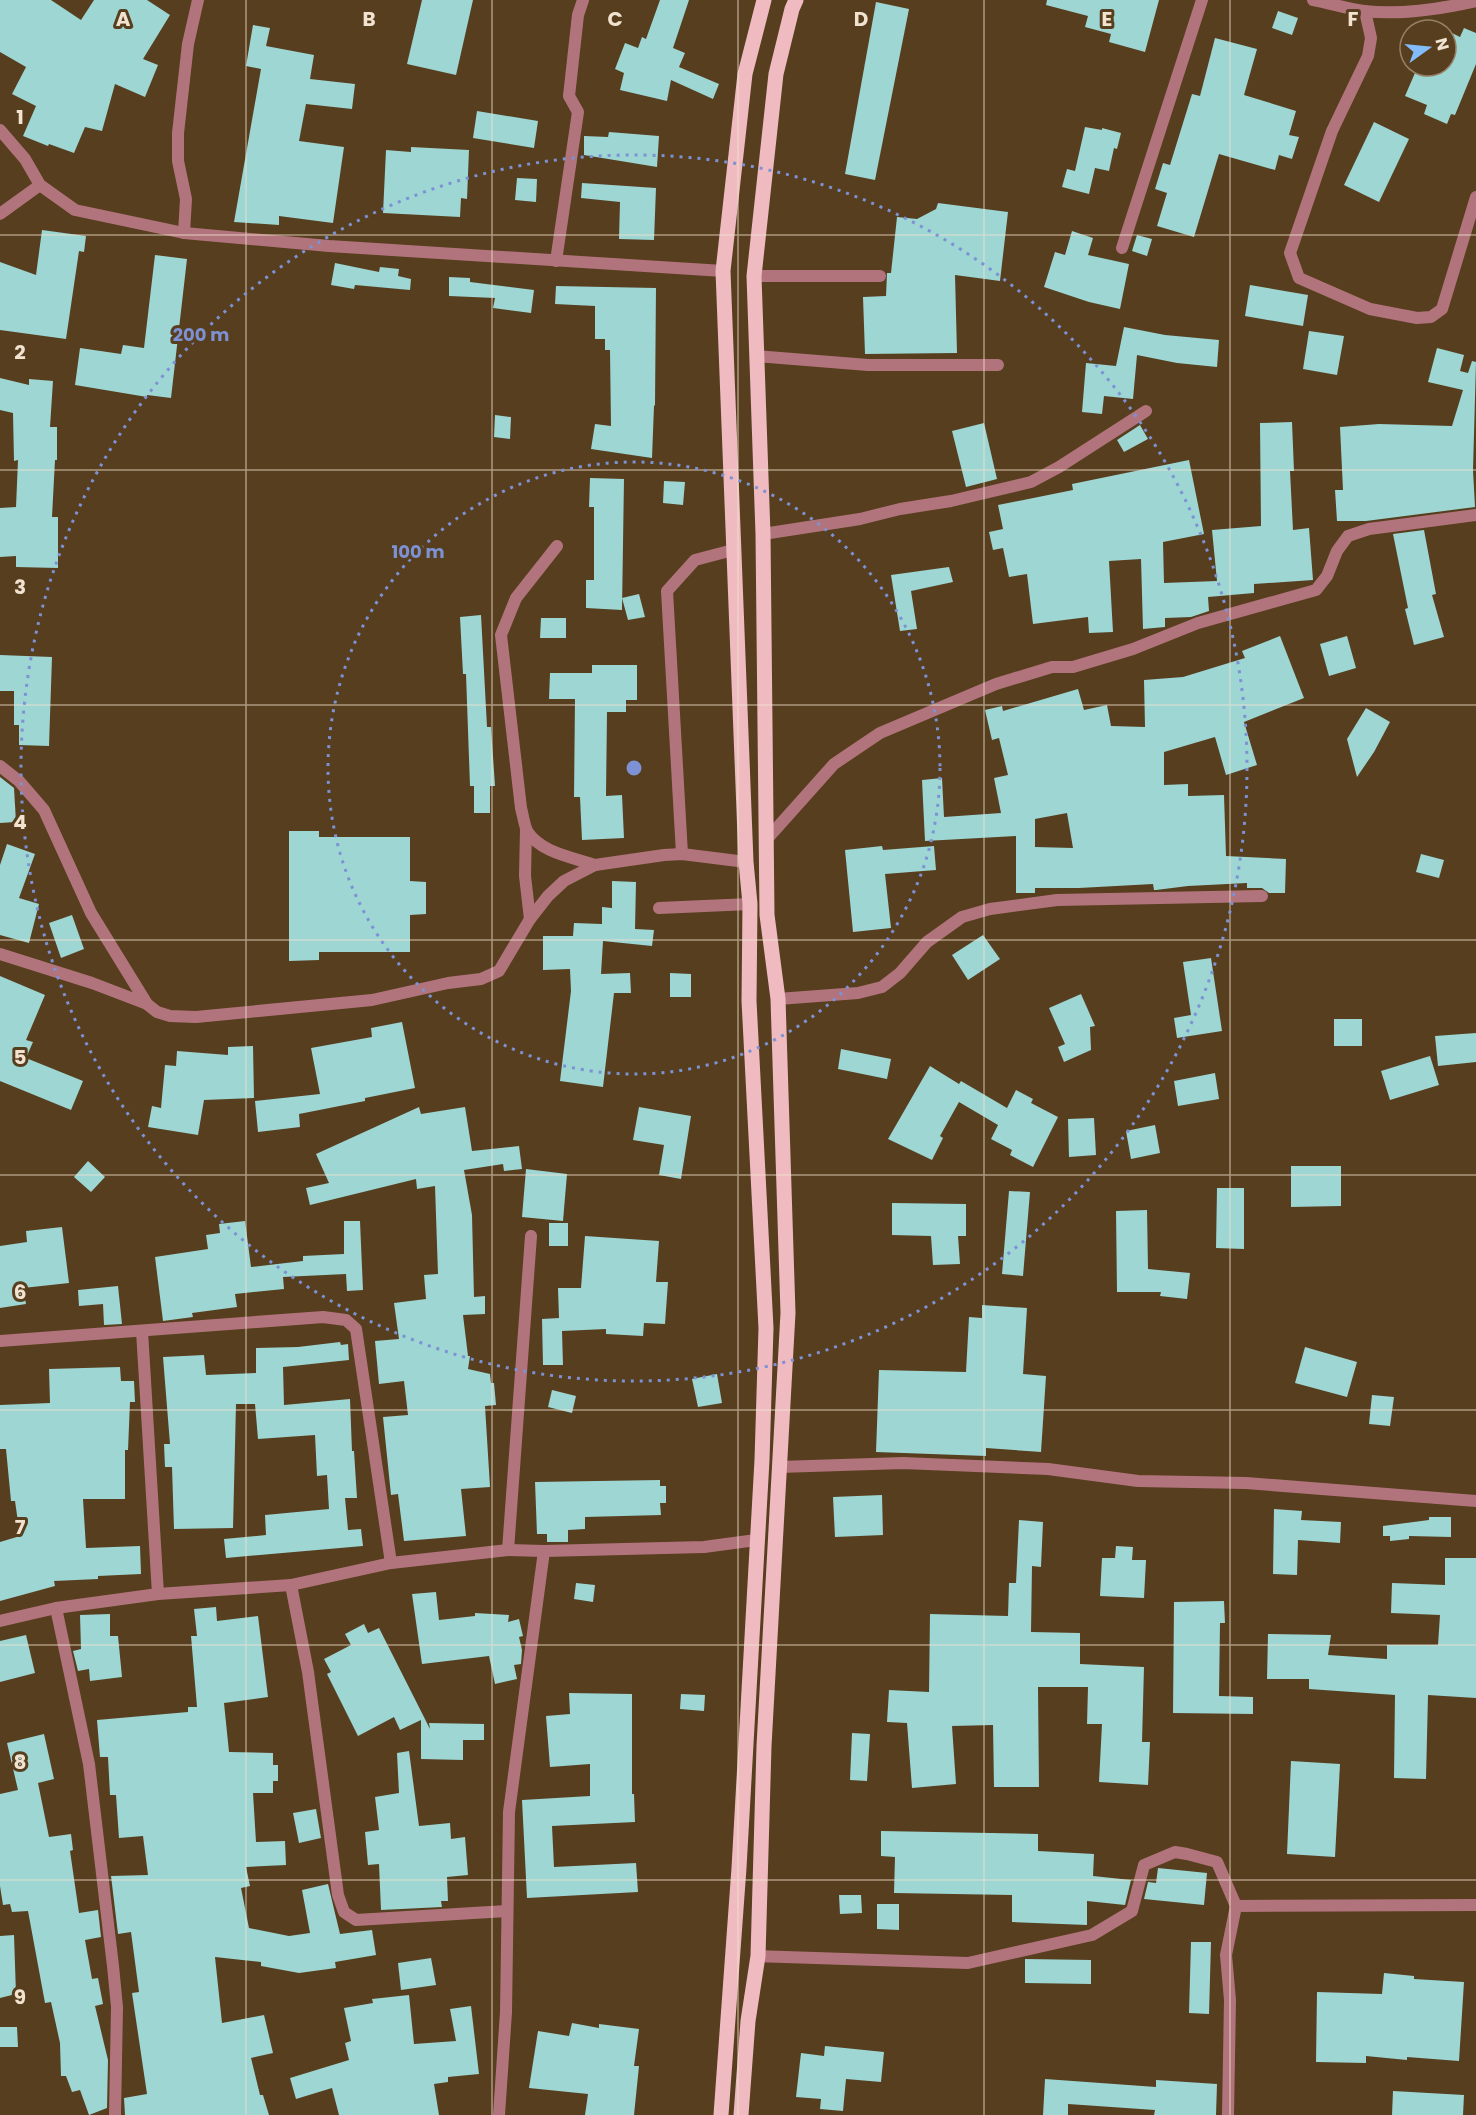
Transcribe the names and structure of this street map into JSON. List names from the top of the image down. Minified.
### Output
{"north":"right","grid":{"columns":["A","B","C","D","E","F"],"rows":["1","2","3","4","5","6","7","8","9"]},"rings":["200 m","100 m"]}
